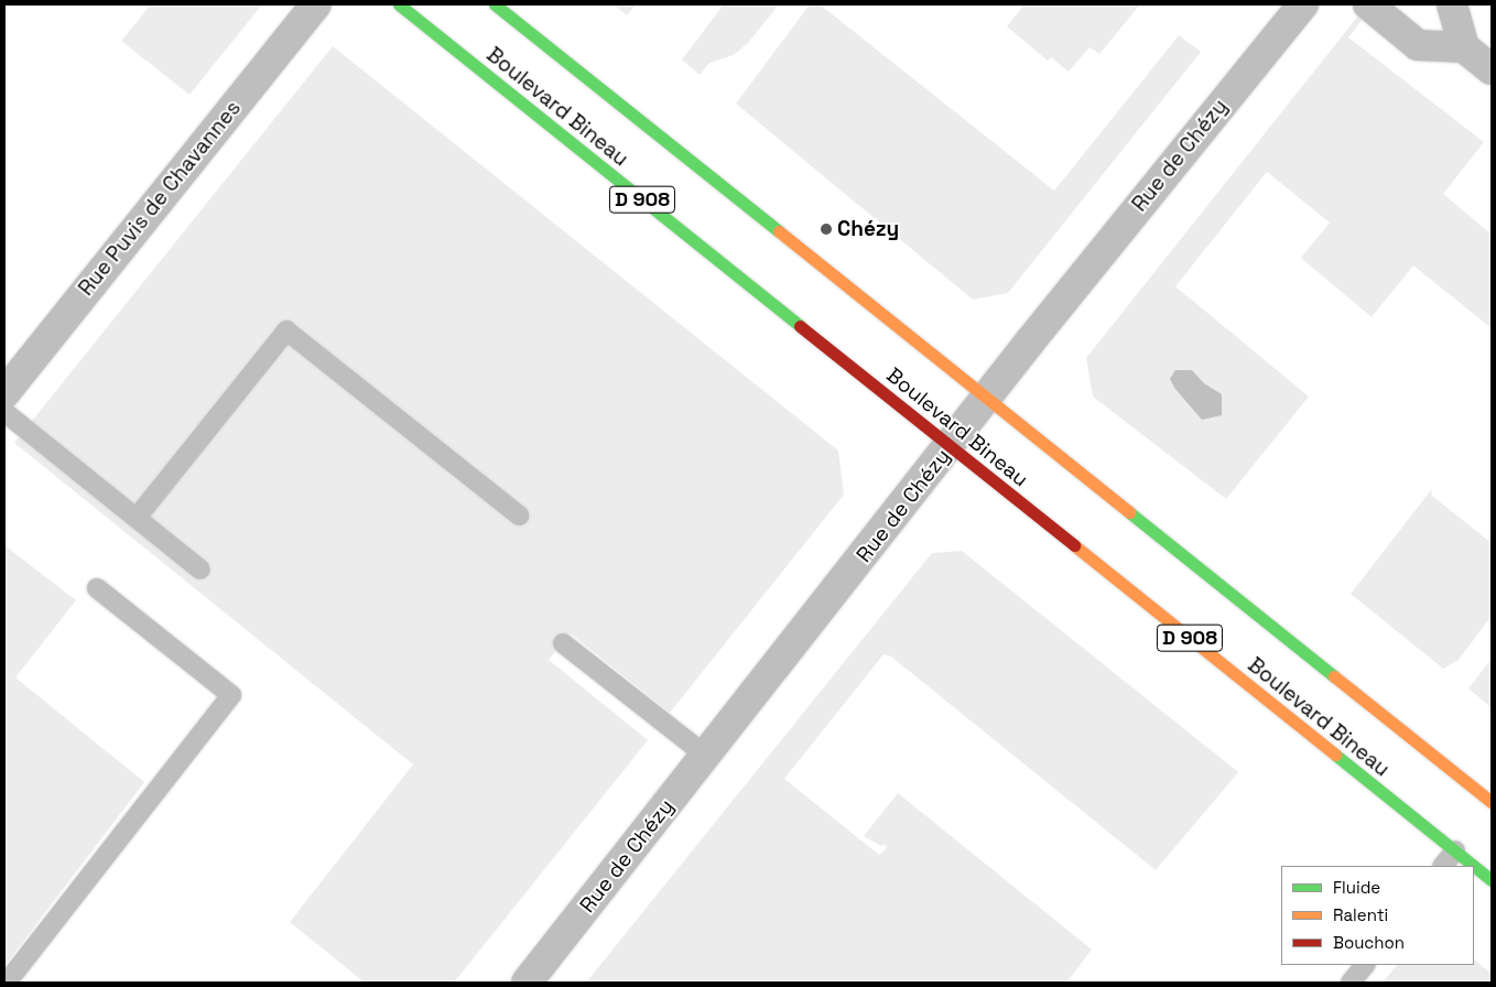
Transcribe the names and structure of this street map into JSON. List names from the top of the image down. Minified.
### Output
{"streets":{"main road":["Boulevard Bineau","D 908"],"street":["Rue de Chézy","Rue Puvis de Chavannes"]},"crossings":[["Boulevard Bineau","Rue de Chézy"]],"places":["Chézy"],"legend":["Fluide","Ralenti","Bouchon"]}
